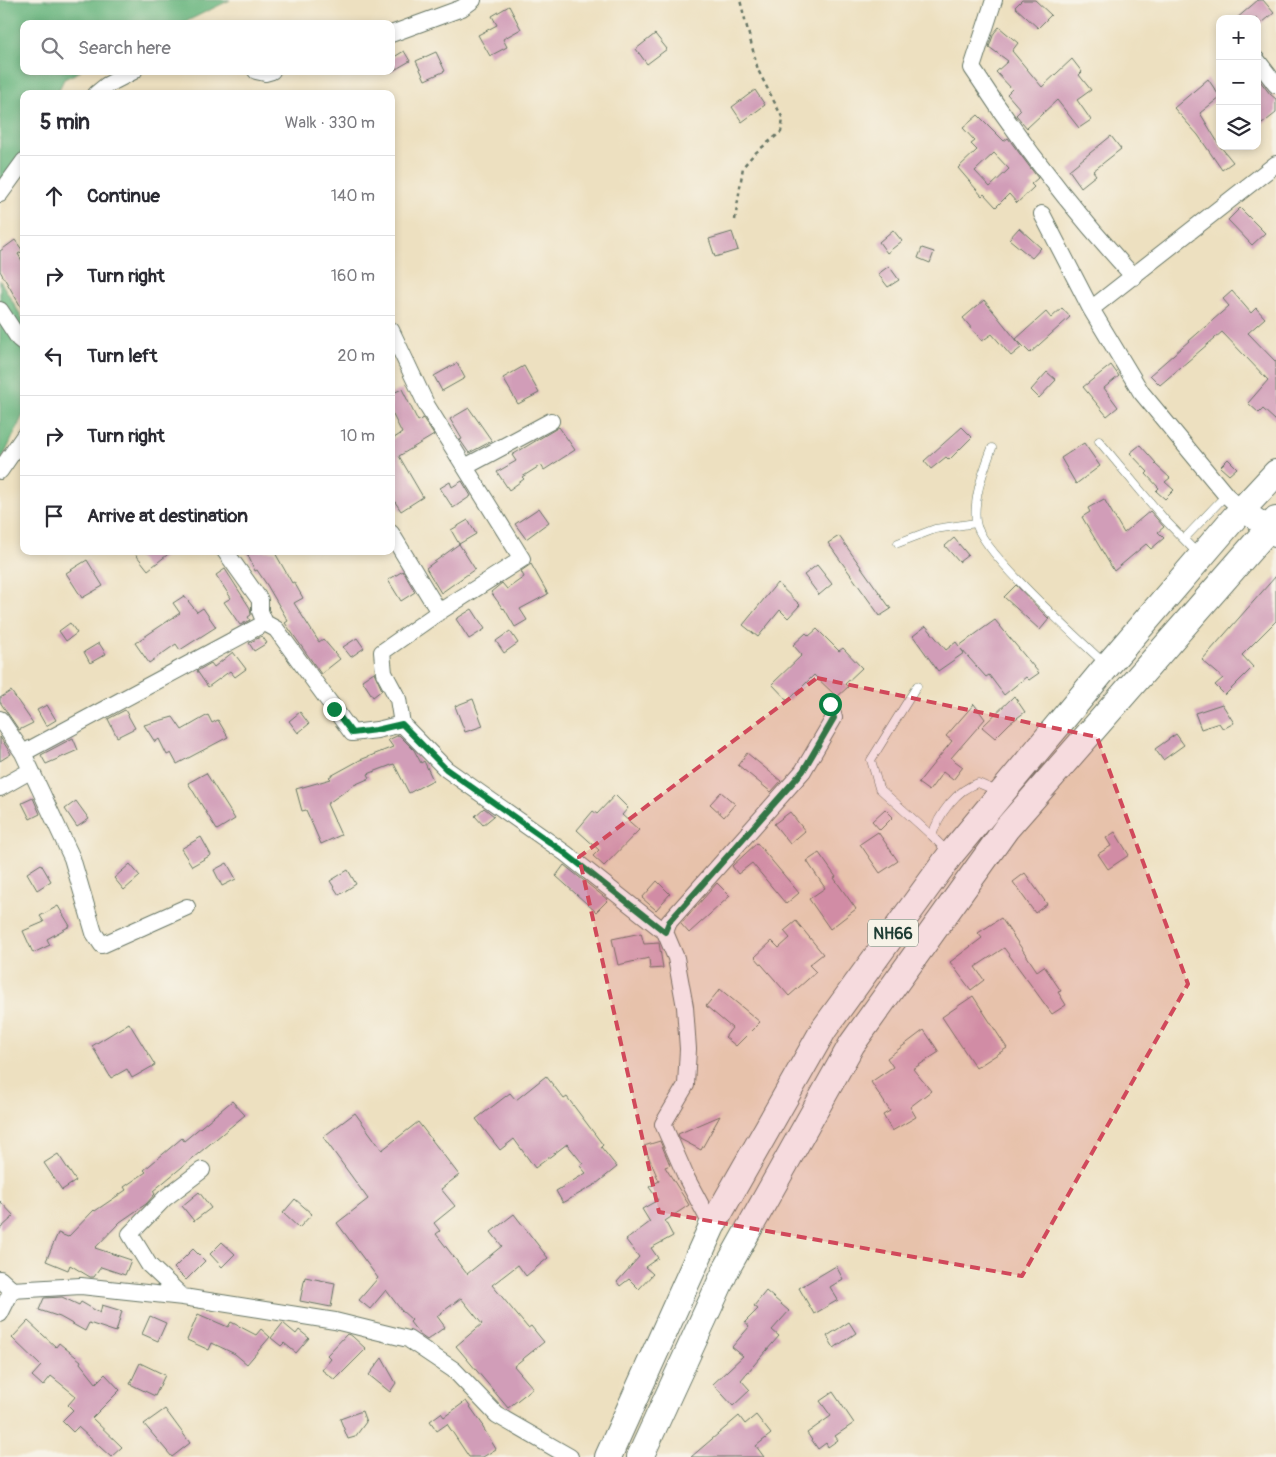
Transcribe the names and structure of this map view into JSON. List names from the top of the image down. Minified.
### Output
{"streets":{"highway":["NH66"]},"page":{"map_buttons":["+","−"],"search":"Search here","heading":["5 min","Walk · 330 m"],"list":[["Continue","140 m"],["Turn right","160 m"],["Turn left","20 m"],["Turn right","10 m"],"Arrive at destination"]}}
